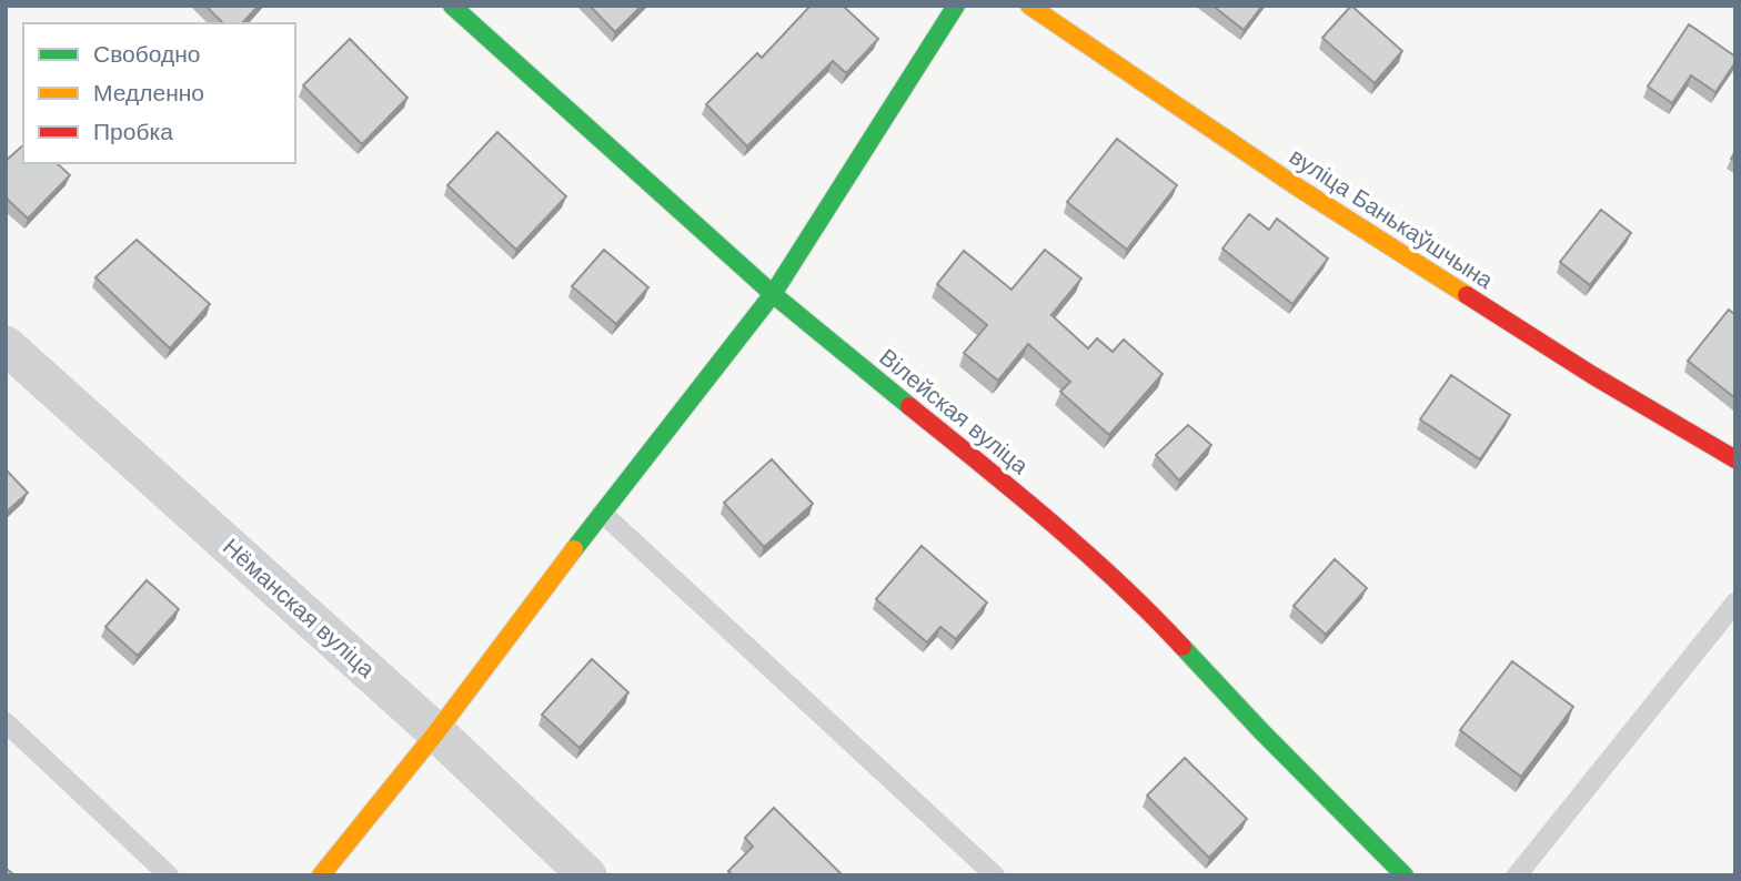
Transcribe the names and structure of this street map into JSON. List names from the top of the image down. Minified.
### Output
{"streets":{"street":["вуліца Банькаўшчына","Вілейская вуліца","Нёманская вуліца"]},"legend":["Свободно","Медленно","Пробка"]}
